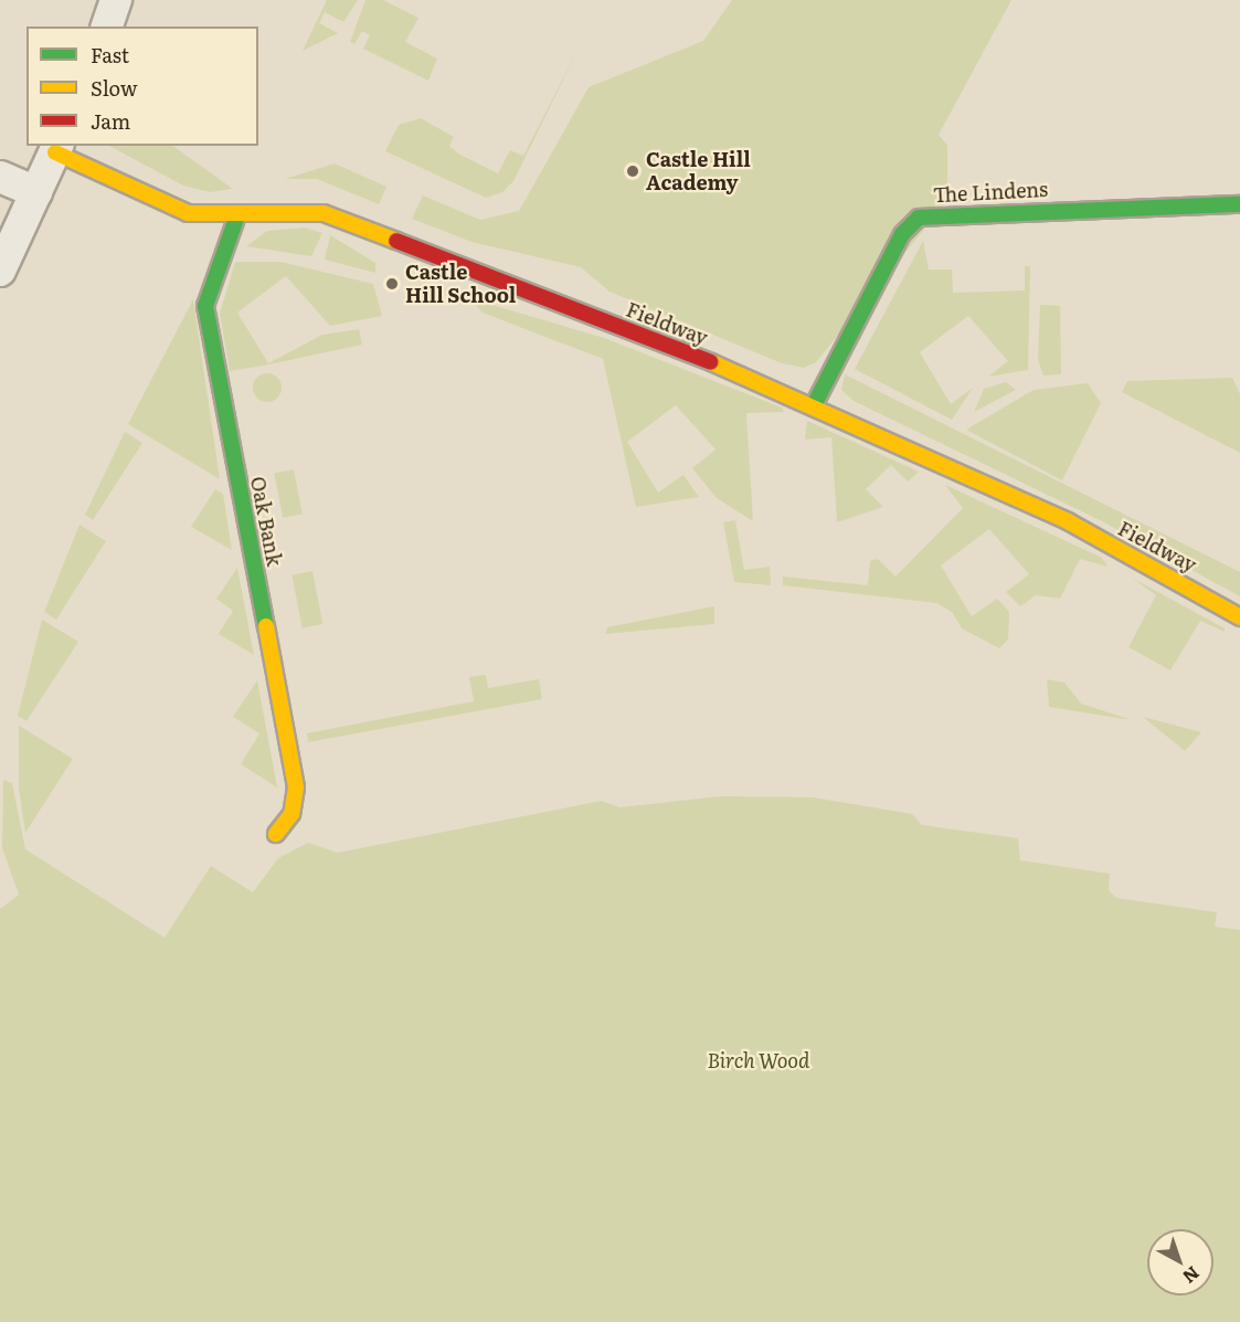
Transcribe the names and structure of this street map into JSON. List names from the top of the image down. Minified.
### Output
{"streets":{"street":["The Lindens","Fieldway","Oak Bank"]},"crossings":[["The Lindens","Fieldway"],["Fieldway","Oak Bank"]],"parks":["Birch Wood"],"places":["Castle Hill Academy","Castle Hill School"],"legend":["Fast","Slow","Jam"],"north":"bottom right"}
